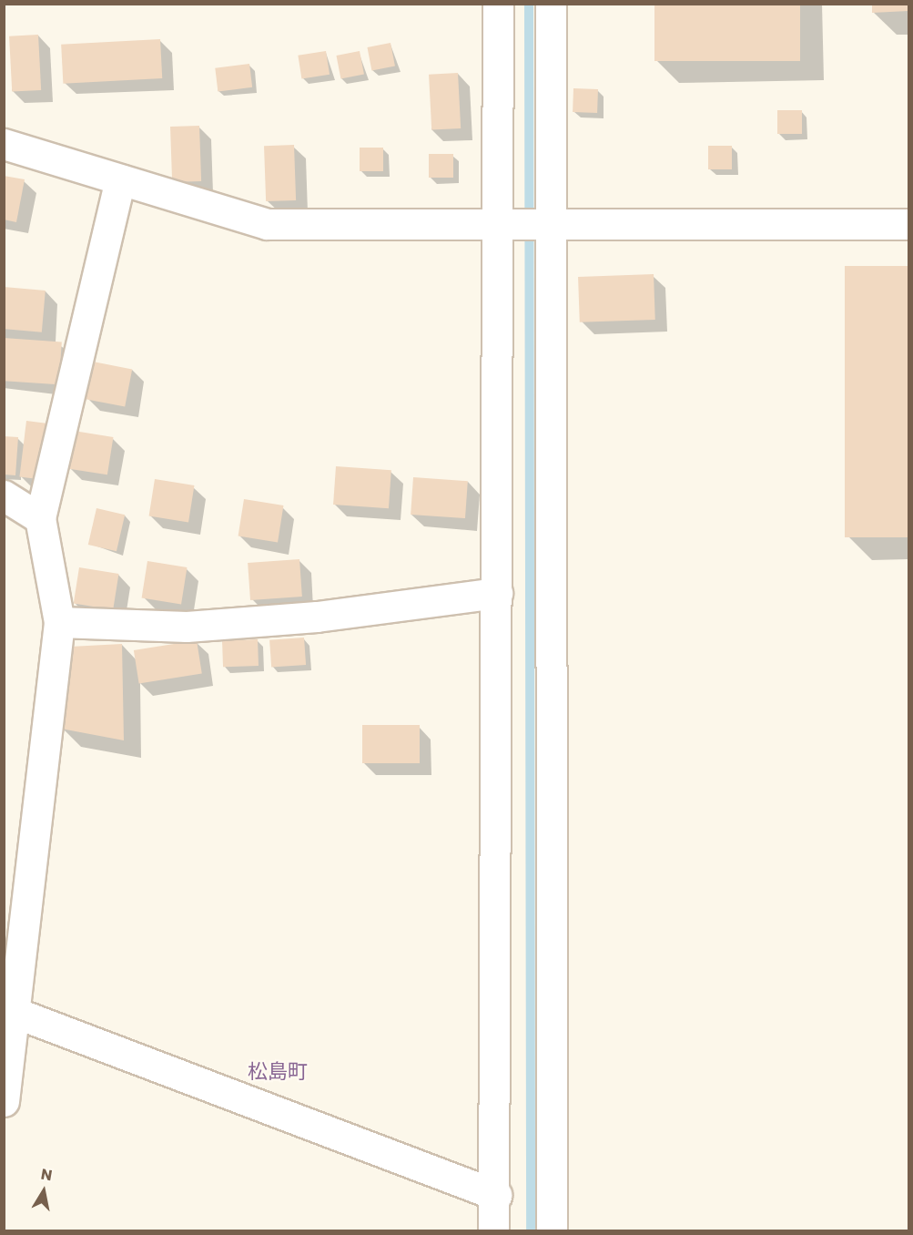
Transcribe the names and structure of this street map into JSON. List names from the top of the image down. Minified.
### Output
{"districts":["松島町"],"north":"top"}
